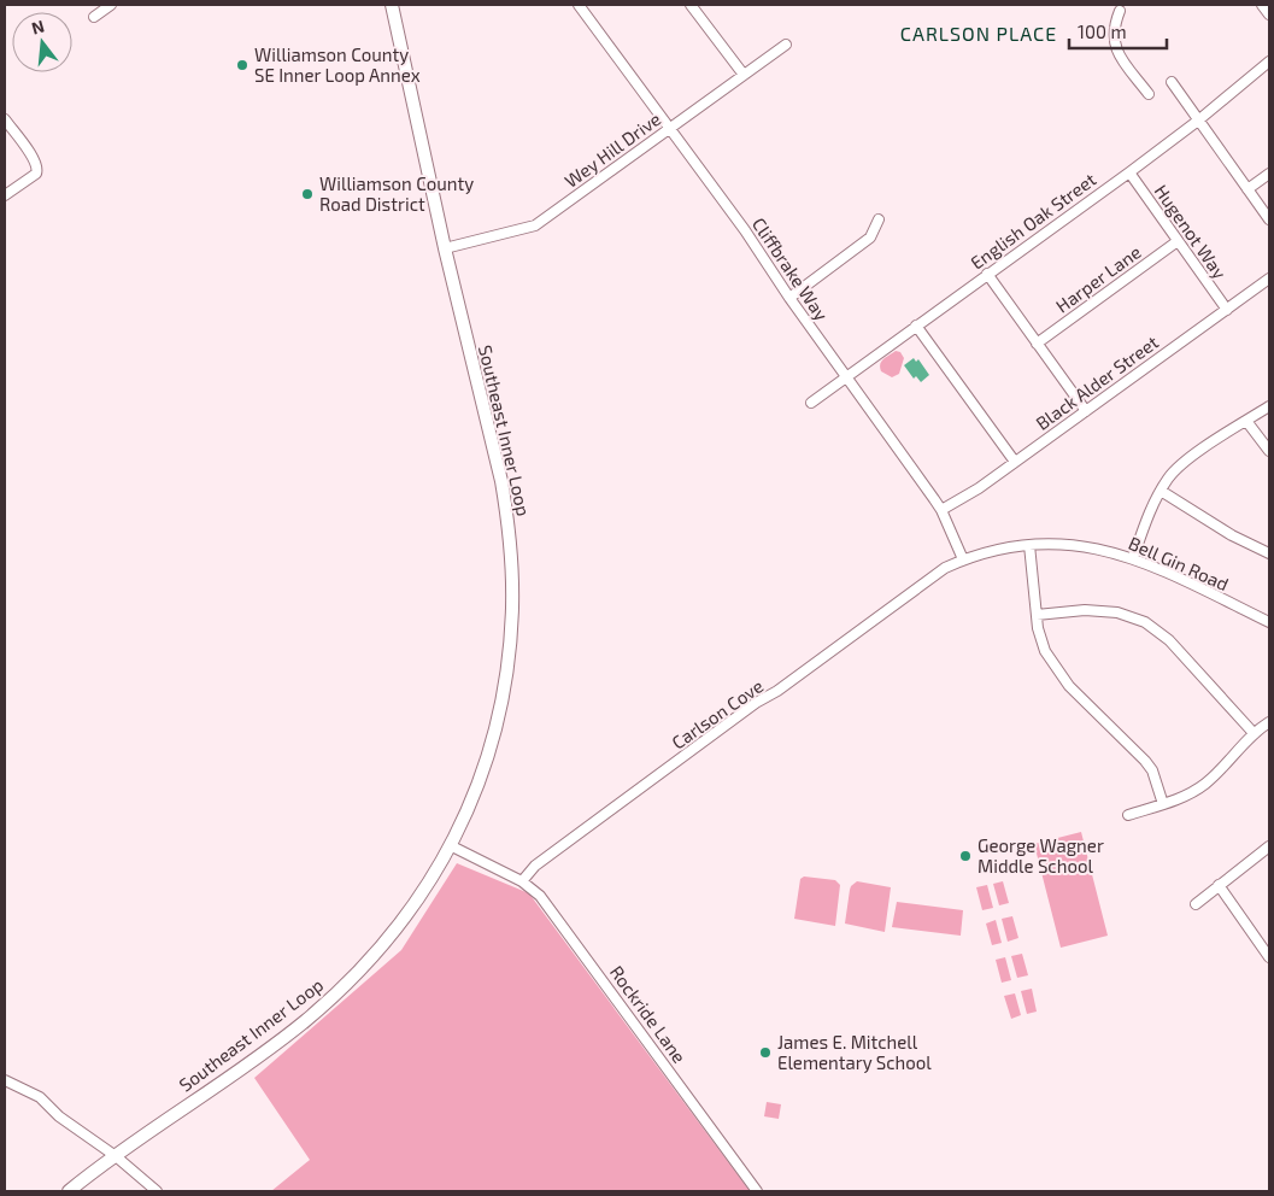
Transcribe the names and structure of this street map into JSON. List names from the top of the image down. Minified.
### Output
{"streets":{"main road":["Southeast Inner Loop"],"street":["Wey Hill Drive","English Oak Street","Hugenot Way","Cliffbrake Way","Harper Lane","Black Alder Street","Bell Gin Road","Carlson Cove","Rockride Lane"]},"crossings":[["Wey Hill Drive","Cliffbrake Way"],["Wey Hill Drive","Southeast Inner Loop"],["English Oak Street","Hugenot Way"],["English Oak Street","Cliffbrake Way"],["Hugenot Way","Harper Lane"],["Hugenot Way","Black Alder Street"],["Cliffbrake Way","Black Alder Street"],["Cliffbrake Way","Bell Gin Road"],["Southeast Inner Loop","Rockride Lane"],["Bell Gin Road","Carlson Cove"],["Carlson Cove","Rockride Lane"]],"districts":["CARLSON PLACE"],"places":["Williamson County SE Inner Loop Annex","Williamson County Road District","George Wagner Middle School","James E. Mitchell Elementary School"],"scale_bar":"100 m","north":"top"}
